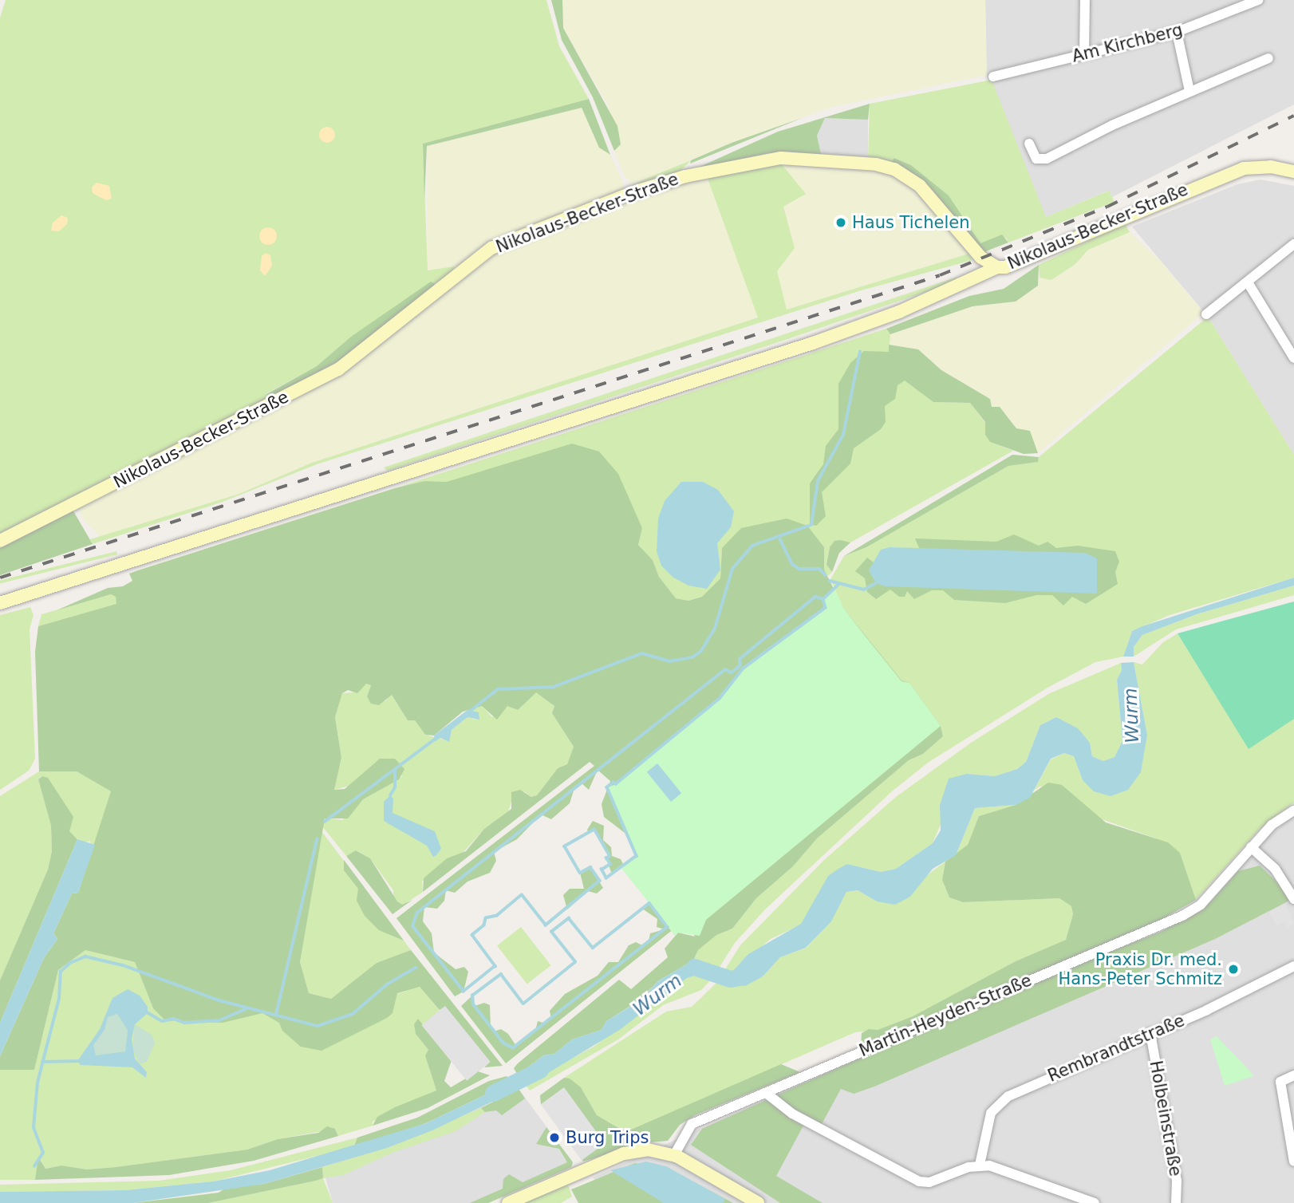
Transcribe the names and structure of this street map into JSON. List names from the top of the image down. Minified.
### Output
{"streets":{"main road":["Nikolaus-Becker-Straße"],"street":["Am Kirchberg","Martin-Heyden-Straße","Rembrandtstraße","Holbeinstraße"]},"crossings":[["Rembrandtstraße","Holbeinstraße"]],"water":["Wurm"],"places":["Haus Tichelen","Praxis Dr. med. Hans-Peter Schmitz","Burg Trips"]}
